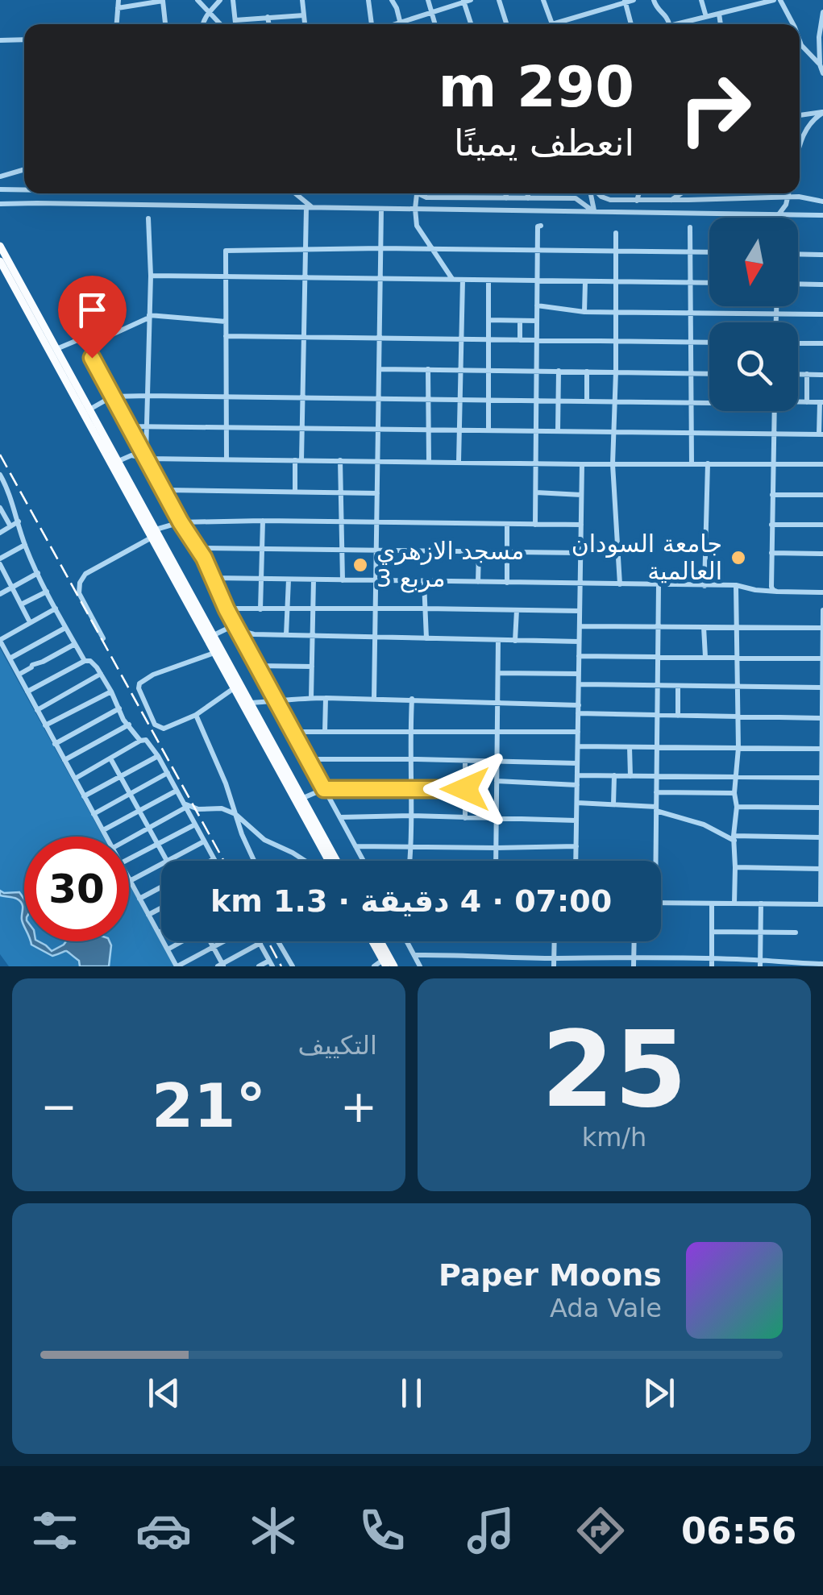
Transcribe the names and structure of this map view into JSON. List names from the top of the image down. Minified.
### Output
{"places":["جامعة السودان العالمية","مسجد الازهري مربع 3"],"north":"bottom","page":{"turn":["290 m","انعطف يمينًا"],"limit":"30","trip":"07:00 · 4 دقيقة · 1.3 km","tile":[["25","km/h"],"التكييف"],"heat":["−","21°","+"],"song":["Paper Moons","Ada Vale"],"tabs":"06:56"}}
